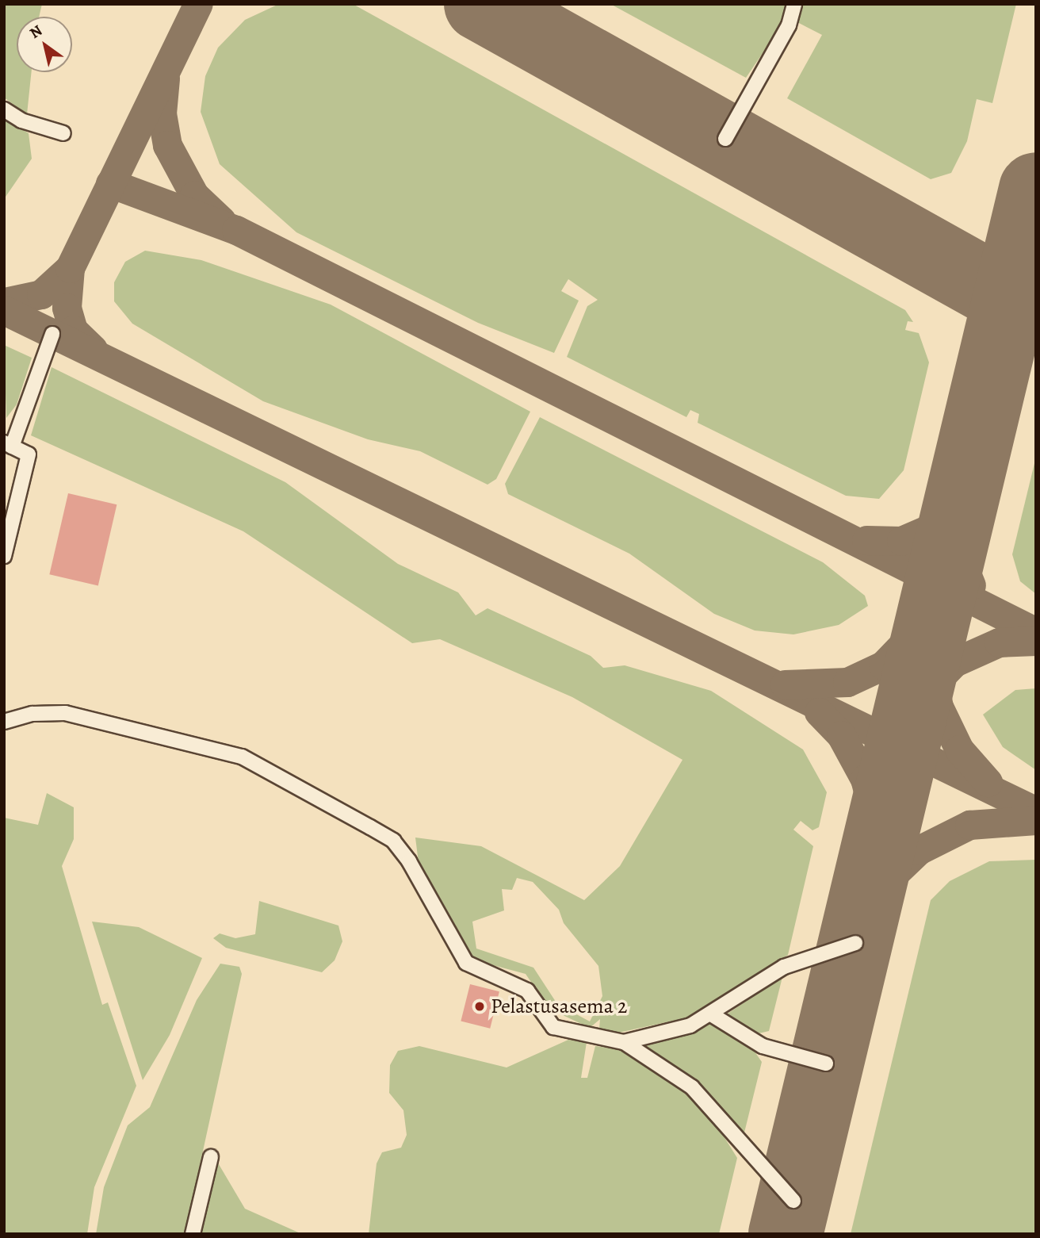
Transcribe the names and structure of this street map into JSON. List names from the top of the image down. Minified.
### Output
{"places":["Pelastusasema 2"],"north":"top left"}
